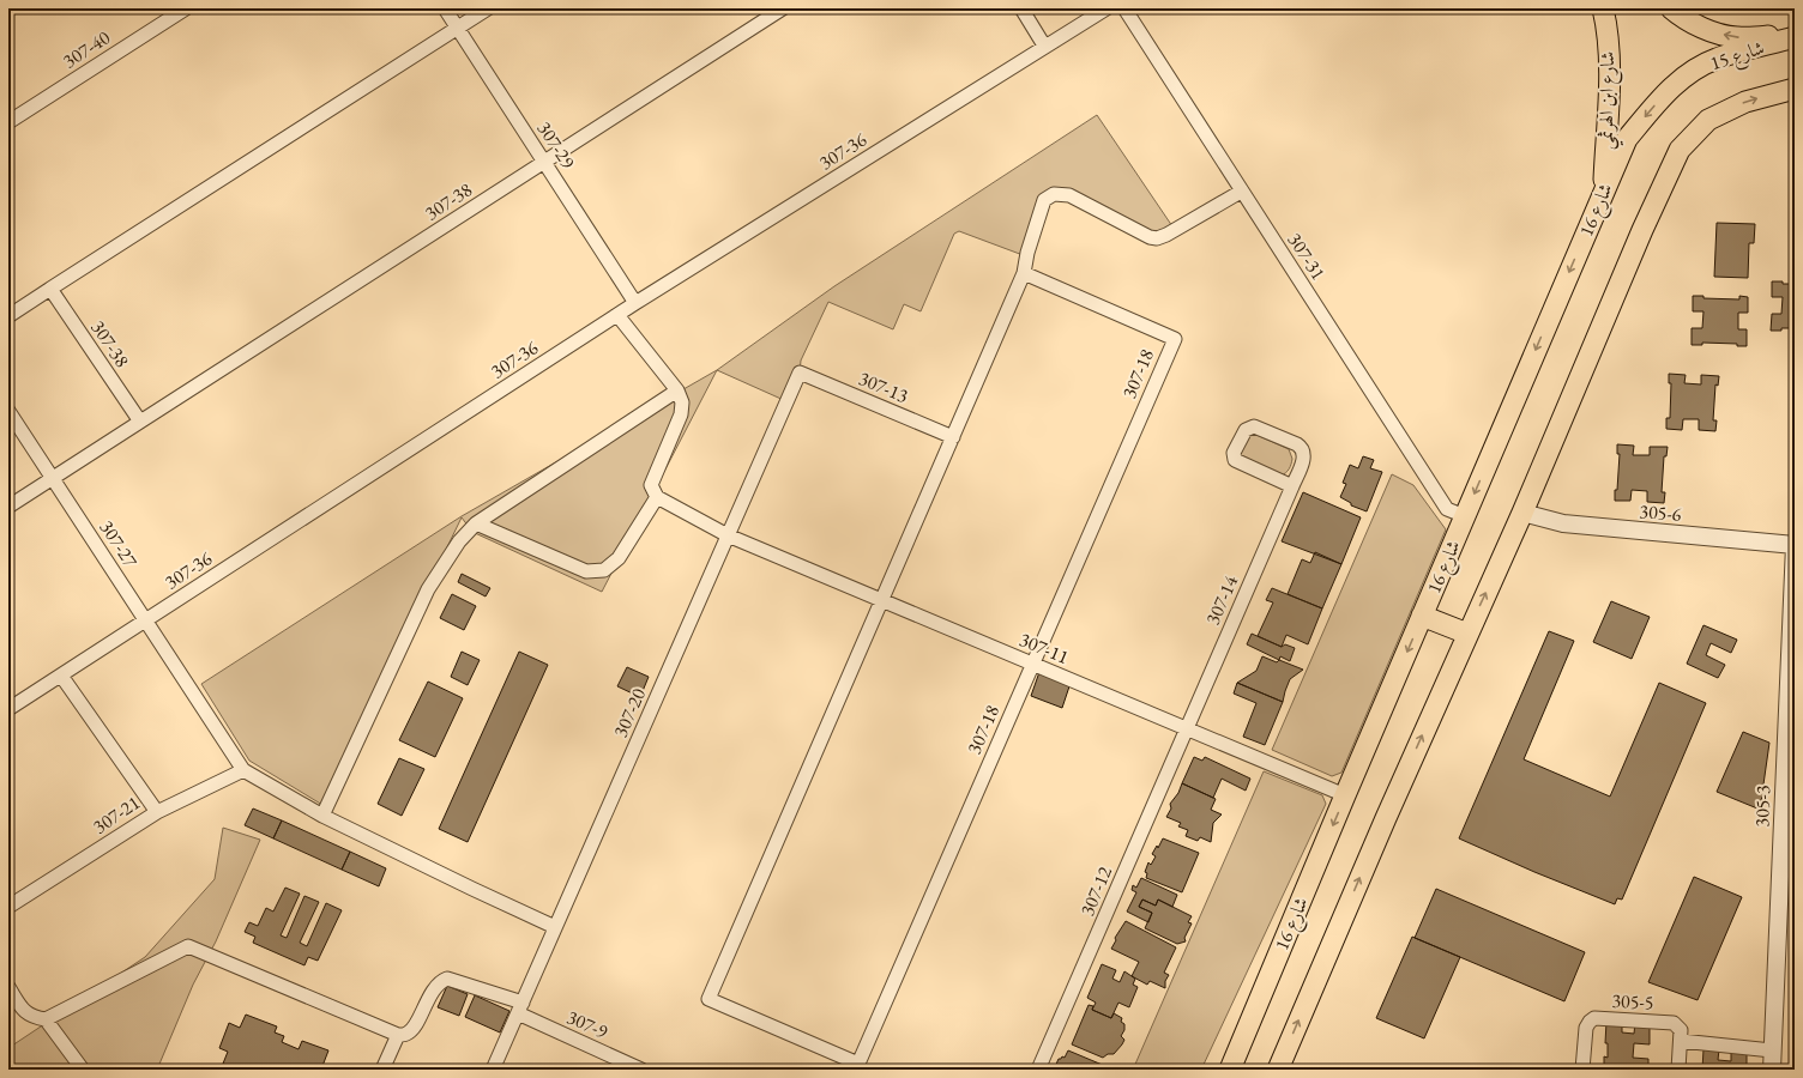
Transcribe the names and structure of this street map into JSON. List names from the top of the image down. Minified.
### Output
{"streets":{"main road":["شارع 15","شارع ابن الهرثمي","شارع 16"],"street":["307-40","307-29","307-36","307-38","307-31","307-18","307-13","305-6","307-27","307-14","307-11","307-20","305-3","307-21","307-12","305-5","307-9"]},"crossings":[["شارع 15","شارع 16"],["شارع ابن الهرثمي","شارع 16"],["307-29","307-36"],["307-29","307-38"],["307-36","307-27"],["307-36","307-21"],["شارع 16","307-31"],["شارع 16","307-11"],["307-18","307-13"],["307-18","307-11"],["307-13","307-20"],["305-6","305-3"],["307-14","307-11"],["307-14","307-12"],["307-11","307-20"],["307-11","307-12"],["307-20","307-9"]]}
